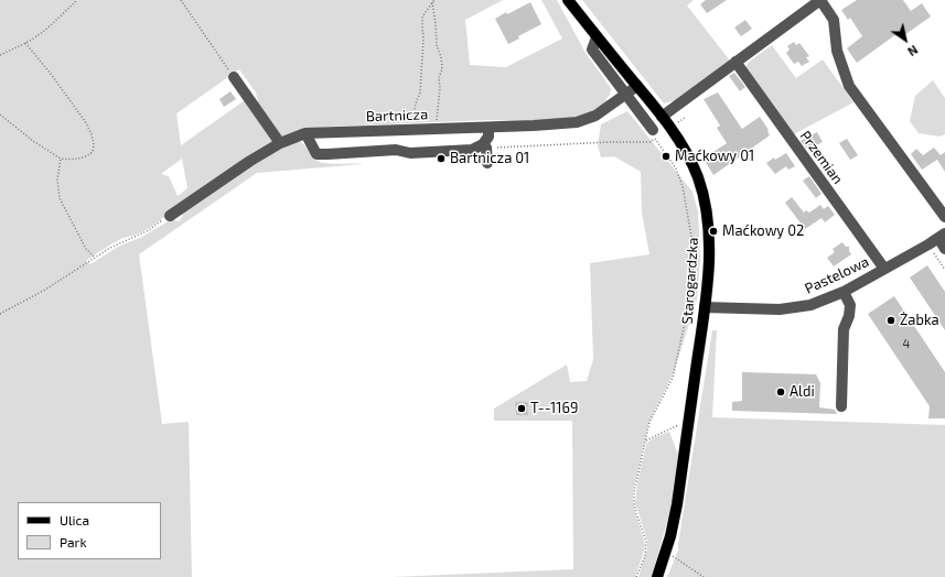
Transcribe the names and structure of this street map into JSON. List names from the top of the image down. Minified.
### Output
{"streets":{"main road":["Starogardzka"],"street":["Bartnicza","Przemian","Pastelowa"]},"crossings":[["Bartnicza","Starogardzka"],["Przemian","Pastelowa"],["Pastelowa","Starogardzka"]],"places":["Maćkowy 01","Bartnicza 01","Maćkowy 02","Żabka","Aldi","T--1169"],"house_numbers":["4"],"legend":["Ulica","Park"],"north":"bottom right"}
